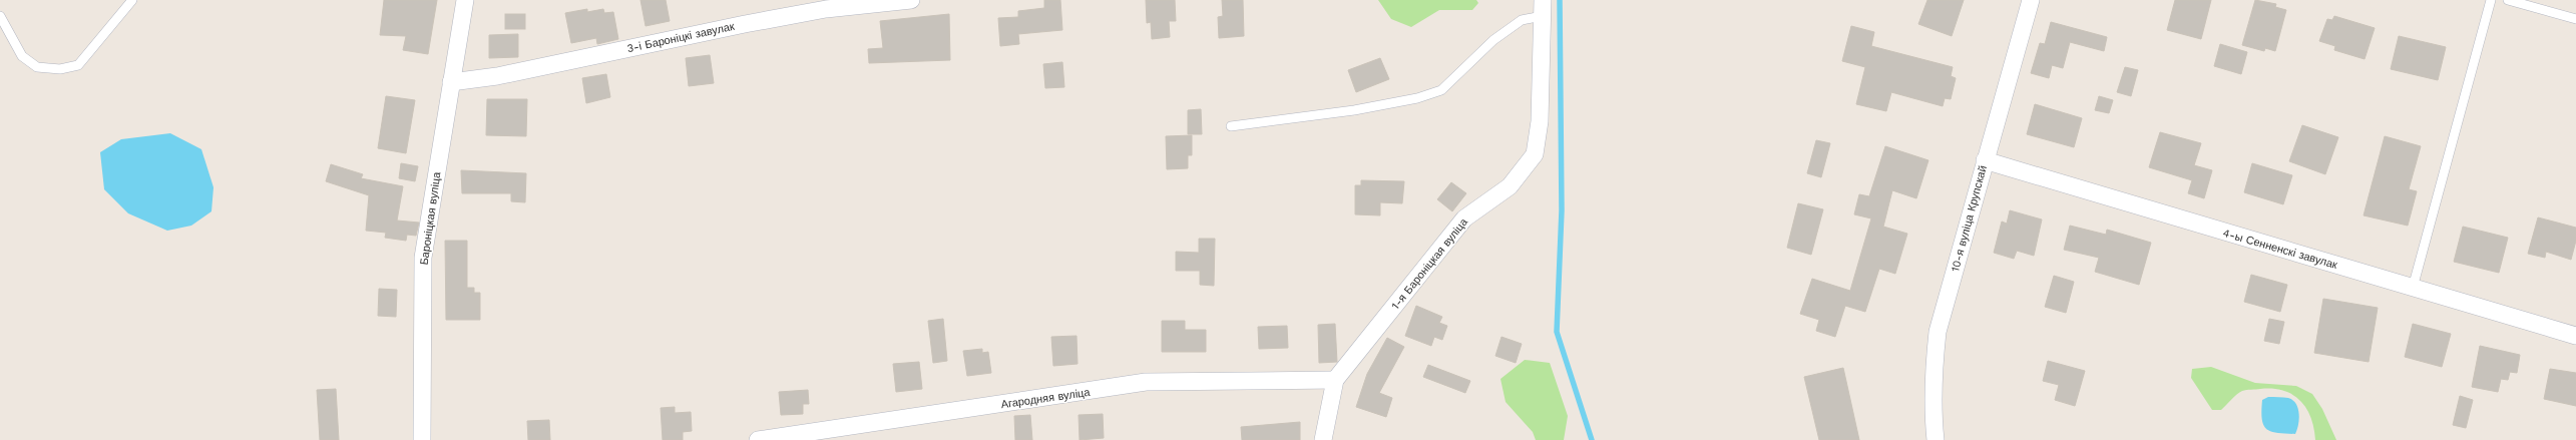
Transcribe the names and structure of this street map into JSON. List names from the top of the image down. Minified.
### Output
{"streets":{"street":["3-і Бароніцкі завулак","Бароніцкая вуліца","10-я вуліца Крупскай","4-ы Сенненскі завулак","1-я Бароніцкая вуліца","Агародняя вуліца"]},"crossings":[["3-і Бароніцкі завулак","Бароніцкая вуліца"],["10-я вуліца Крупскай","4-ы Сенненскі завулак"],["1-я Бароніцкая вуліца","Агародняя вуліца"]]}
